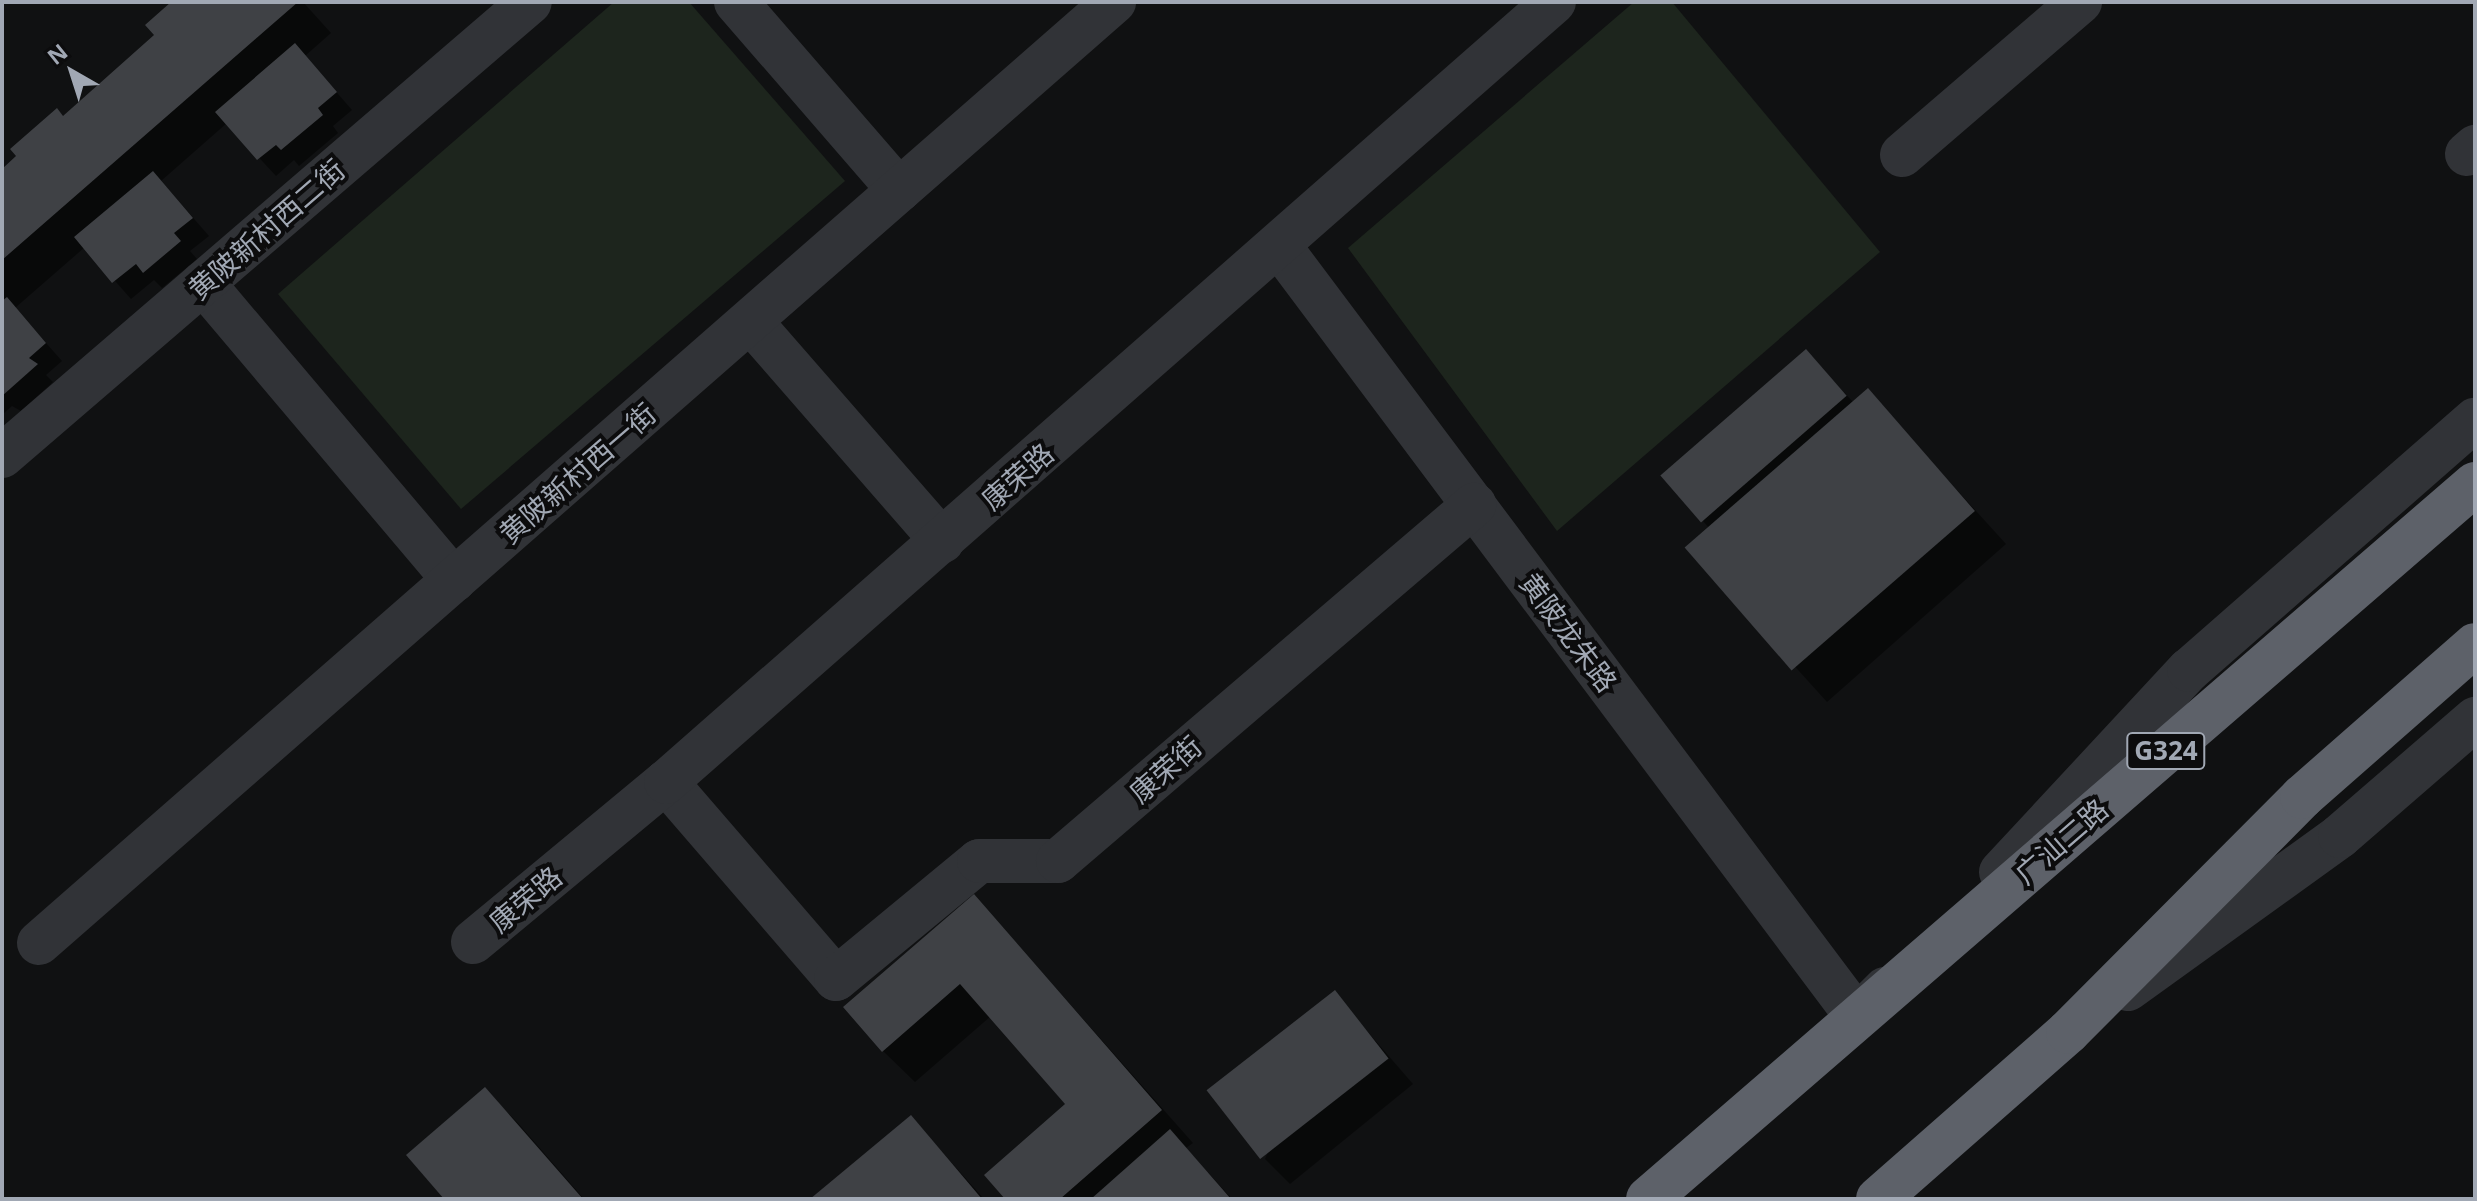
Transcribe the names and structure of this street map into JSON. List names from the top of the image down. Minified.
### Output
{"streets":{"highway":["G324","广汕二路"],"street":["黄陂新村西二街","黄陂新村西一街","康荣路","黄陂龙朱路","康荣街"]},"crossings":[["康荣路","黄陂龙朱路"],["康荣路","康荣街"],["黄陂龙朱路","康荣街"],["黄陂龙朱路","广汕二路"]],"north":"top left"}
